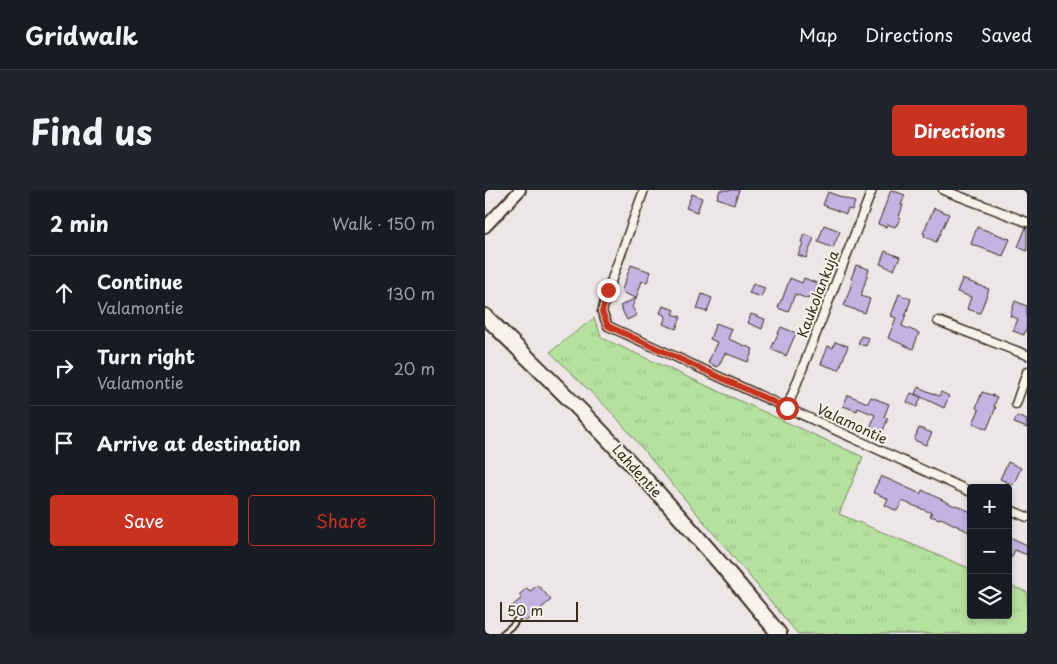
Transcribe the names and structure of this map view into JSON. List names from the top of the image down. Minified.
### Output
{"streets":{"highway":["Lahdentie"],"street":["Kaukolankuja","Valamontie"]},"crossings":[["Kaukolankuja","Valamontie"]],"scale_bar":"50 m","page":{"header":"Gridwalk","nav":["Map","Directions","Saved"],"title":"Find us","buttons":["Directions",["Save","Share"]],"heading":["2 min","Walk · 150 m"],"list":[["Continue","Valamontie","130 m"],["Turn right","Valamontie","20 m"],"Arrive at destination"],"map_buttons":["+","−"],"scale":"50 m"}}
